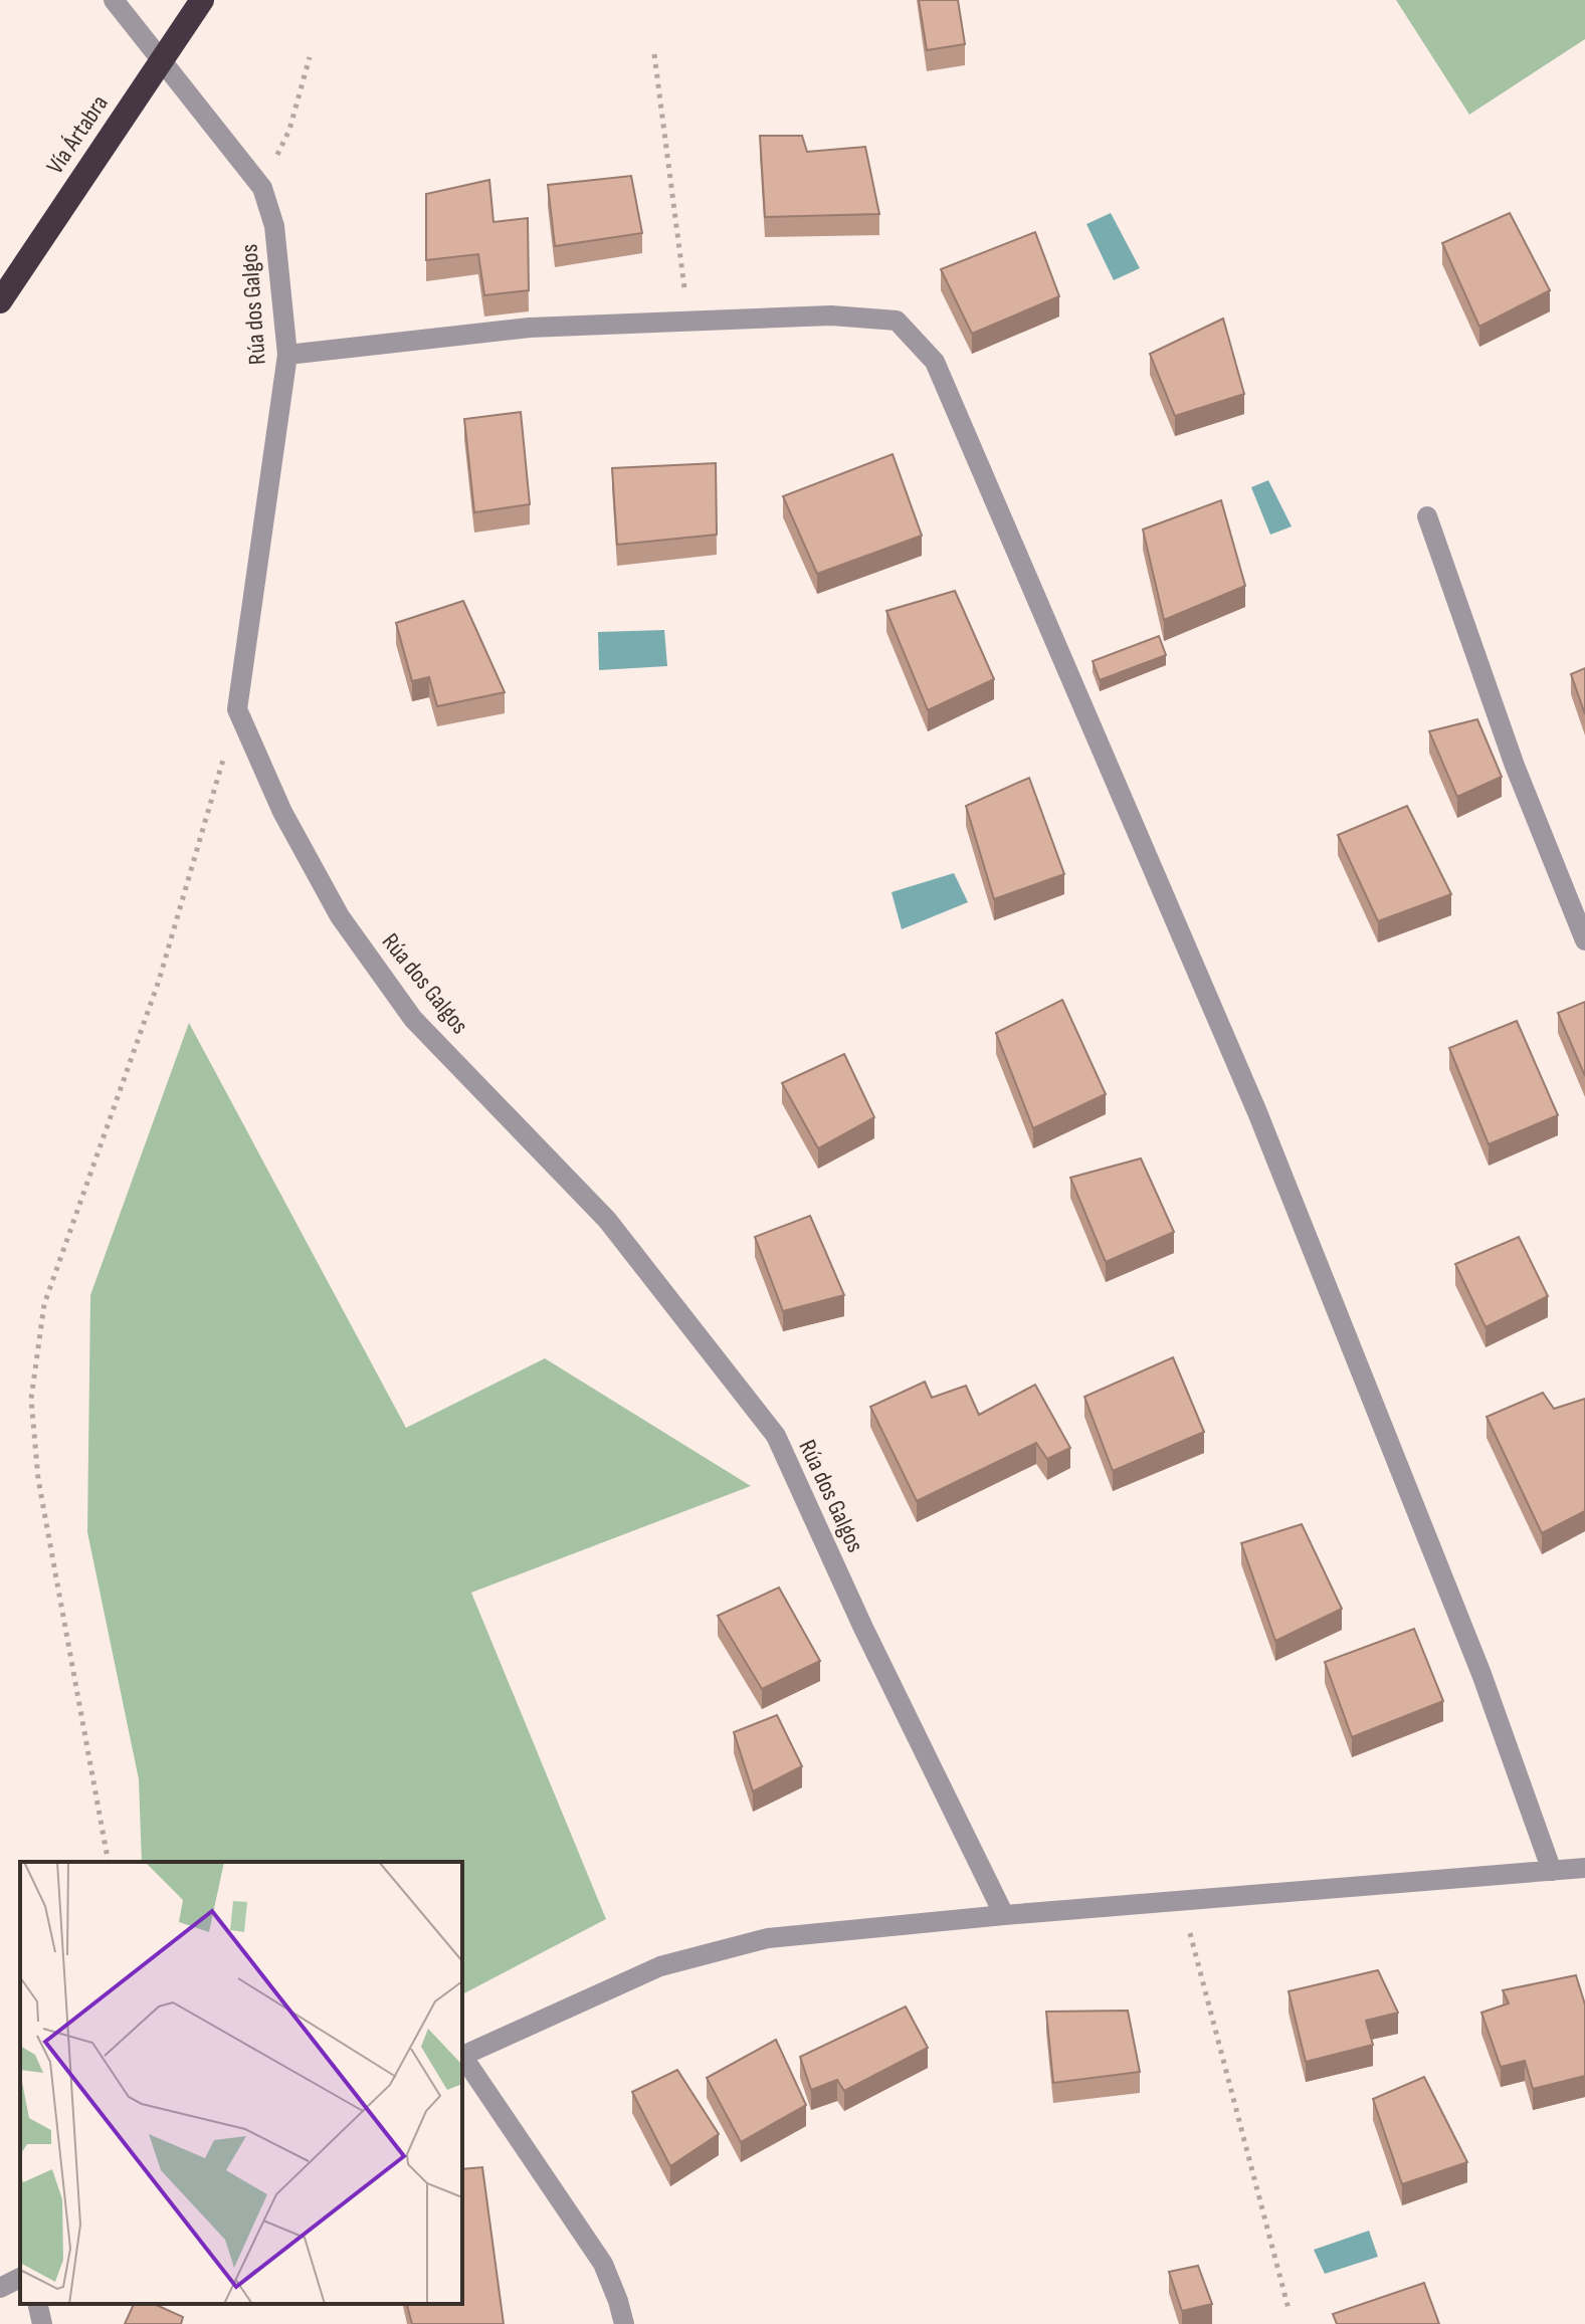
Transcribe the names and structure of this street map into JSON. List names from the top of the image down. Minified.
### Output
{"streets":{"highway":["Vía Ártabra"],"street":["Rúa dos Galgos"]}}
